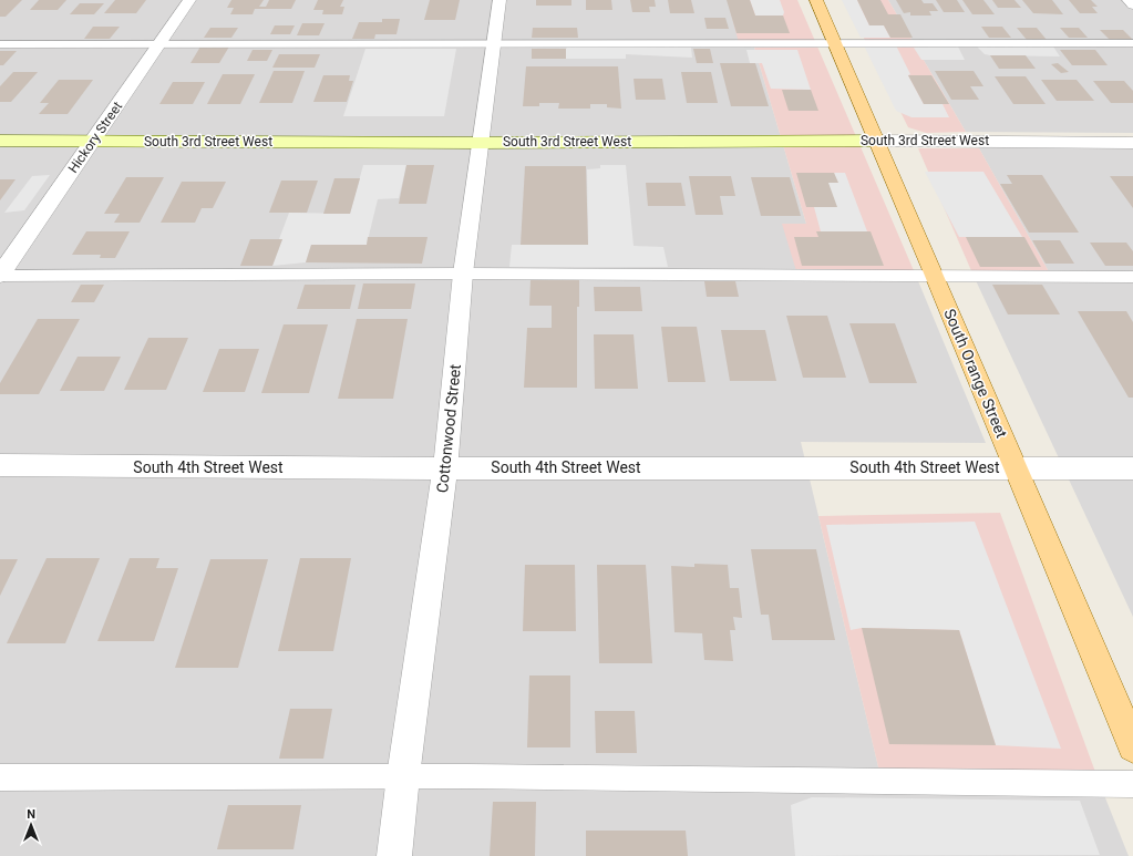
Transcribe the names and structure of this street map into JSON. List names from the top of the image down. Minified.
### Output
{"streets":{"main road":["South 3rd Street West","South Orange Street"],"street":["Hickory Street","Cottonwood Street","South 4th Street West"]},"crossings":[["Hickory Street","South 3rd Street West"],["South 3rd Street West","South Orange Street"],["South 3rd Street West","Cottonwood Street"],["South Orange Street","South 4th Street West"],["Cottonwood Street","South 4th Street West"]],"north":"top"}
